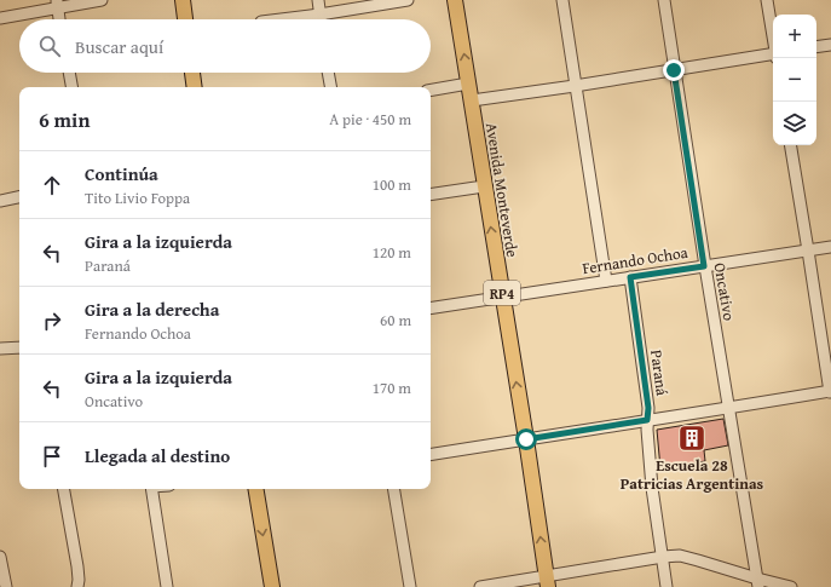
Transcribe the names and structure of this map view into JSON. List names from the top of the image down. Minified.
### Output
{"streets":{"main road":["Avenida Monteverde","RP4"],"street":["Fernando Ochoa","Oncativo","Paraná"]},"crossings":[["Avenida Monteverde","Fernando Ochoa"],["Fernando Ochoa","Oncativo"],["Fernando Ochoa","Paraná"]],"one_way":["Avenida Monteverde"],"places":{"building":["Escuela 28 Patricias Argentinas"]},"page":{"map_buttons":["+","−"],"search":"Buscar aquí","heading":["6 min","A pie · 450 m"],"list":[["Continúa","Tito Livio Foppa","100 m"],["Gira a la izquierda","Paraná","120 m"],["Gira a la derecha","Fernando Ochoa","60 m"],["Gira a la izquierda","Oncativo","170 m"],"Llegada al destino"]}}
